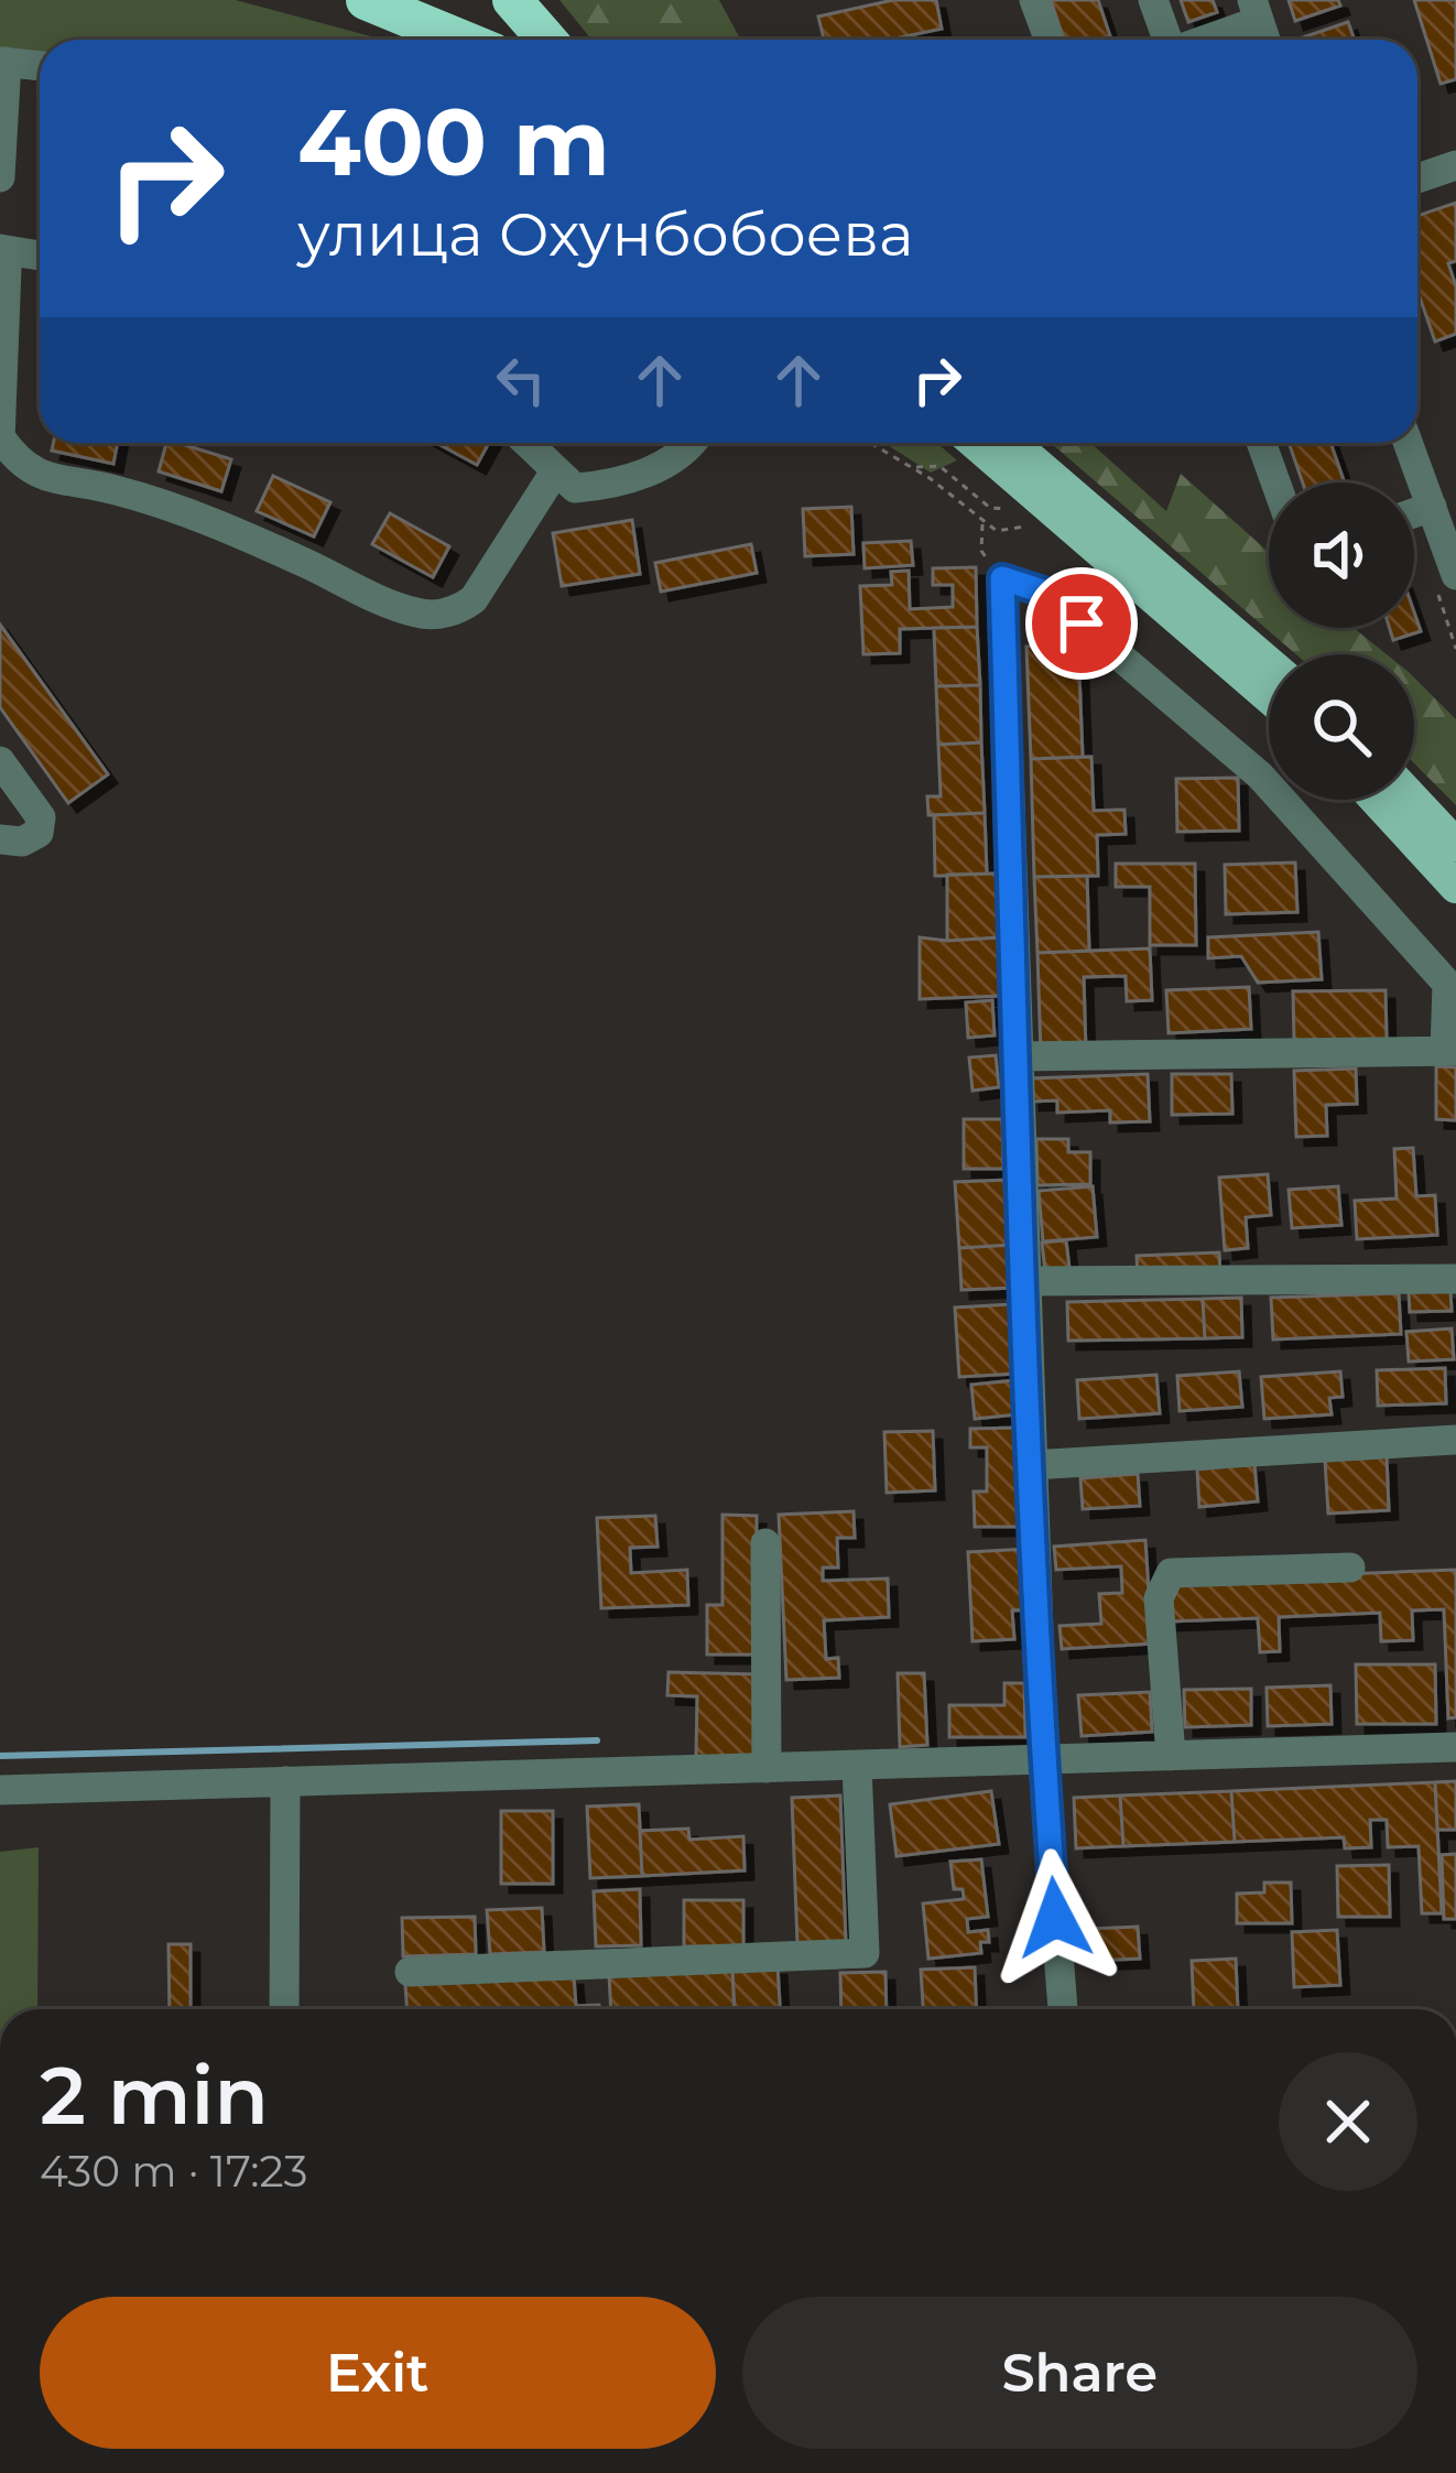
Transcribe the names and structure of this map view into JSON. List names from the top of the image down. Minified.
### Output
{"page":{"turn":["400 m","улица Охунбобоева"],"heading":["2 min","430 m · 17:23"],"buttons":["Exit","Share"]}}
